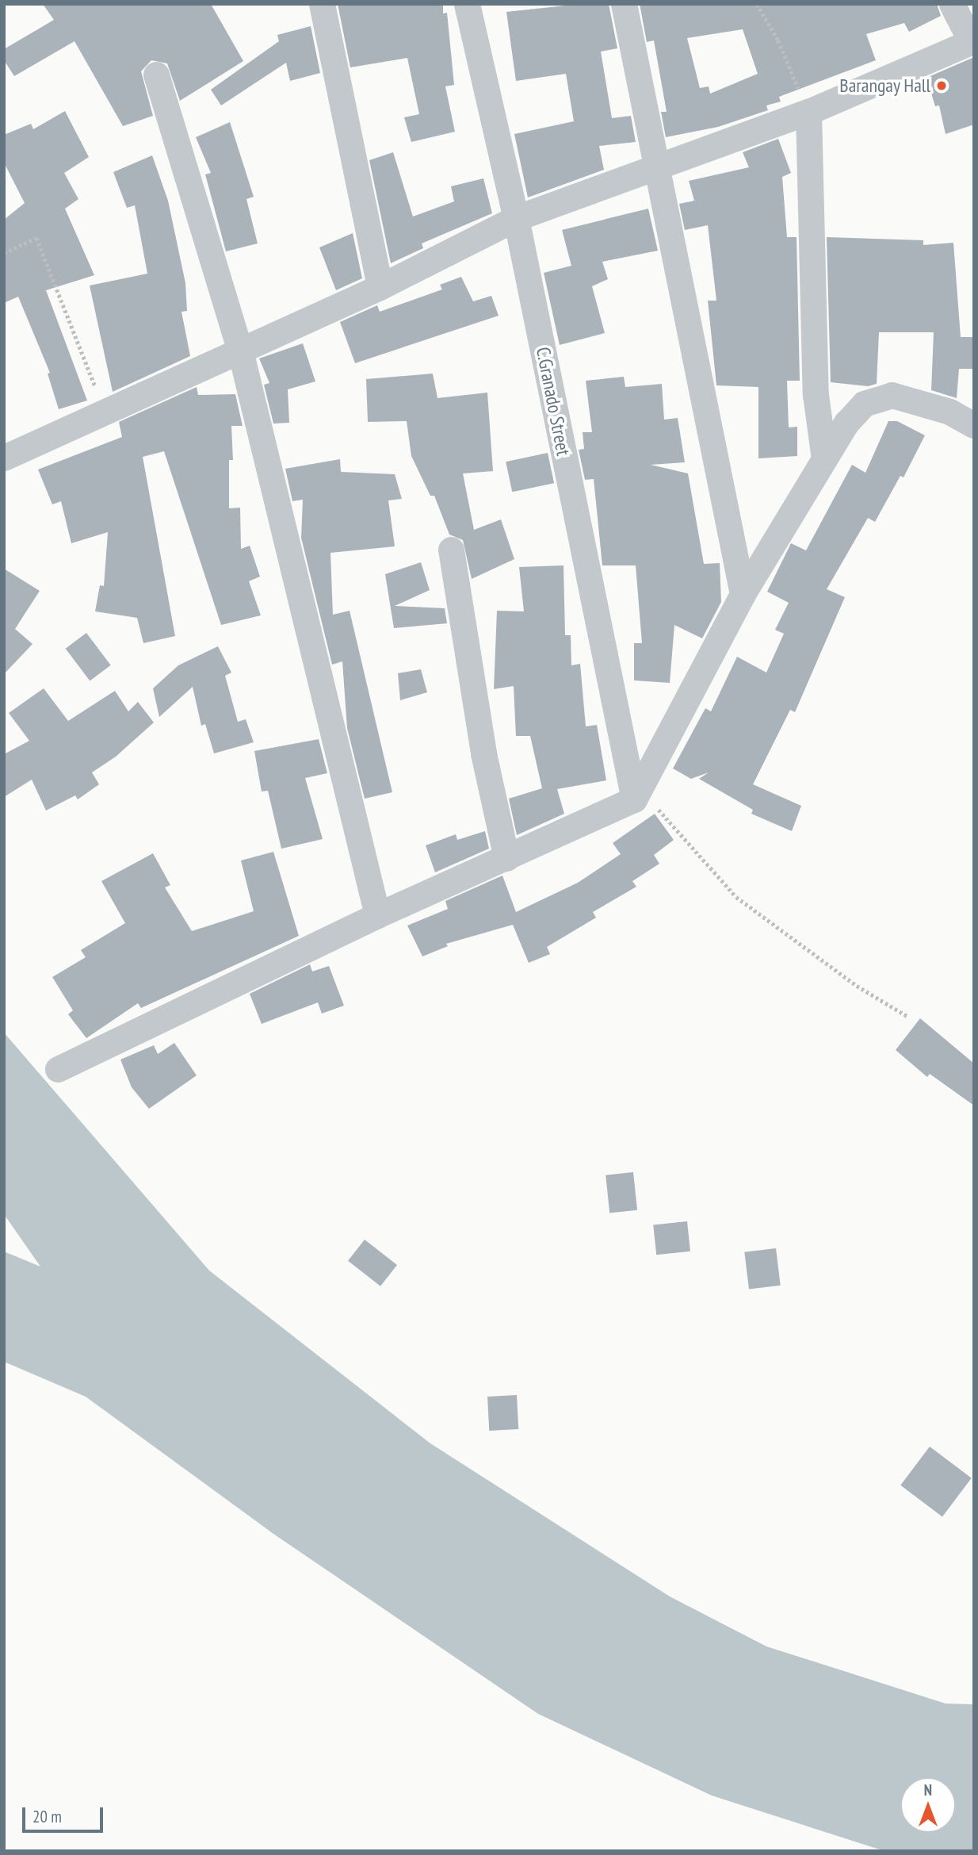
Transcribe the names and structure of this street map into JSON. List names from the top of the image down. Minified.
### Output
{"streets":{"street":["C.Granado Street"]},"places":["Barangay Hall"],"scale_bar":"20 m","north":"top"}
